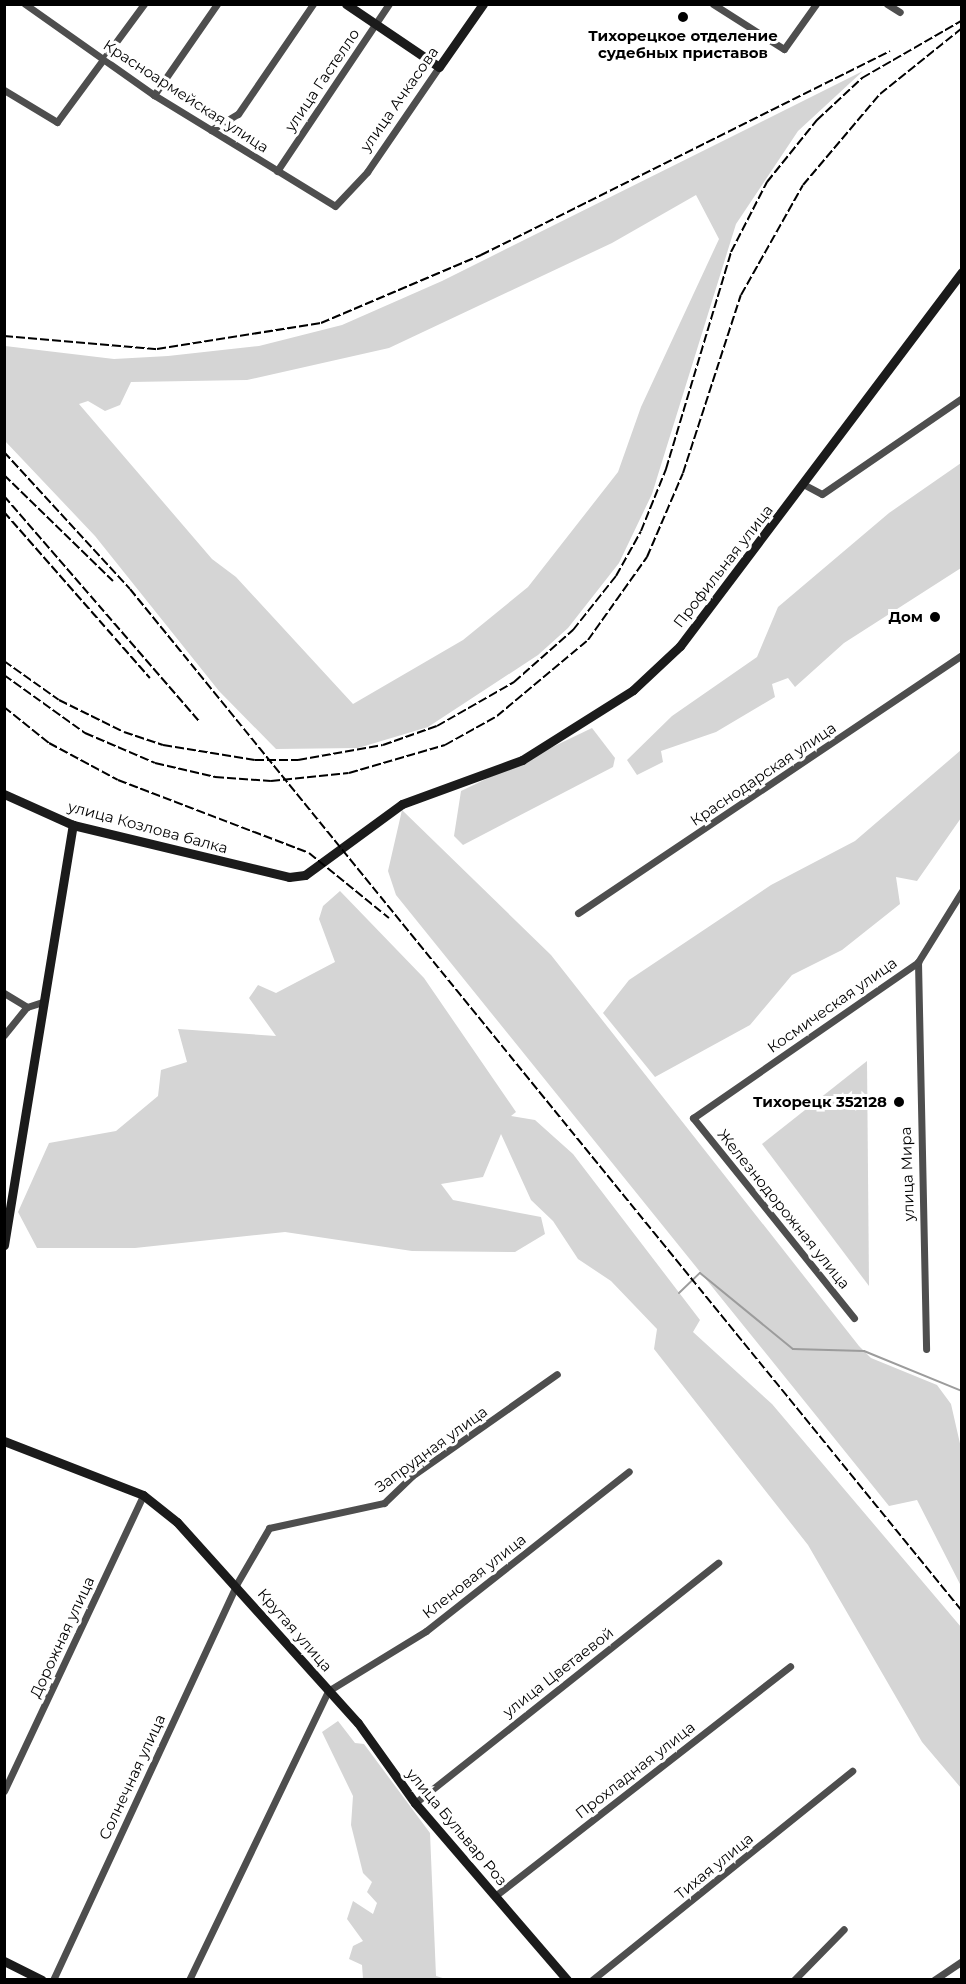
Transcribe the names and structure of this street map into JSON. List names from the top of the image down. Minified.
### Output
{"streets":{"street":["улица Гастелло","Красноармейская улица","улица Ачкасова","Профильная улица","Краснодарская улица","улица Козлова балка","Космическая улица","улица Мира","Железнодорожная улица","Запрудная улица","Кленовая улица","Крутая улица","Дорожная улица","улица Цветаевой","Прохладная улица","Солнечная улица","улица Бульвар Роз","Тихая улица"]},"crossings":[["улица Гастелло","Красноармейская улица"],["Красноармейская улица","улица Ачкасова"],["Профильная улица","улица Козлова балка"],["Космическая улица","улица Мира"],["Космическая улица","Железнодорожная улица"],["Запрудная улица","Крутая улица"],["Запрудная улица","Солнечная улица"],["Кленовая улица","Крутая улица"],["Кленовая улица","улица Бульвар Роз"],["Крутая улица","Дорожная улица"],["Крутая улица","Солнечная улица"],["Крутая улица","улица Бульвар Роз"],["улица Цветаевой","улица Бульвар Роз"],["Прохладная улица","улица Бульвар Роз"]],"places":["Тихорецкое отделение судебных приставов","Дом","Тихорецк 352128"]}
